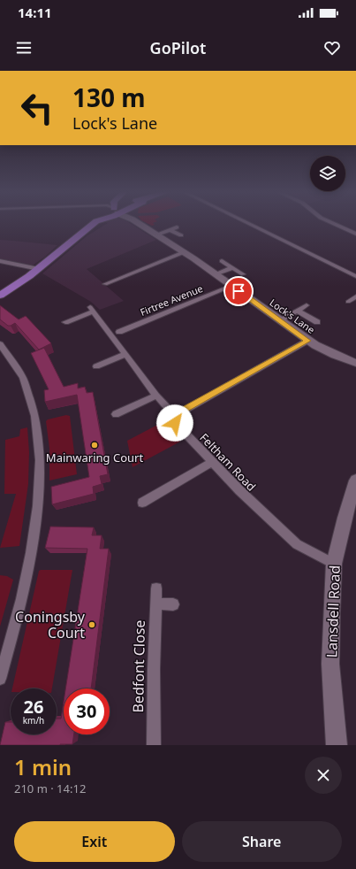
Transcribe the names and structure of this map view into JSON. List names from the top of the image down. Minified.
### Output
{"streets":{"street":["Firtree Avenue","Lock's Lane","Feltham Road","Lansdell Road","Bedfont Close"]},"crossings":[["Firtree Avenue","Lock's Lane"],["Feltham Road","Lansdell Road"]],"places":["Mainwaring Court","Coningsby Court"],"page":{"status":"14:11","header":"GoPilot","turn":["130 m","Lock's Lane"],"speed":"26 km/h","limit":"30","heading":["1 min","210 m · 14:12"],"buttons":["Exit","Share"]}}
